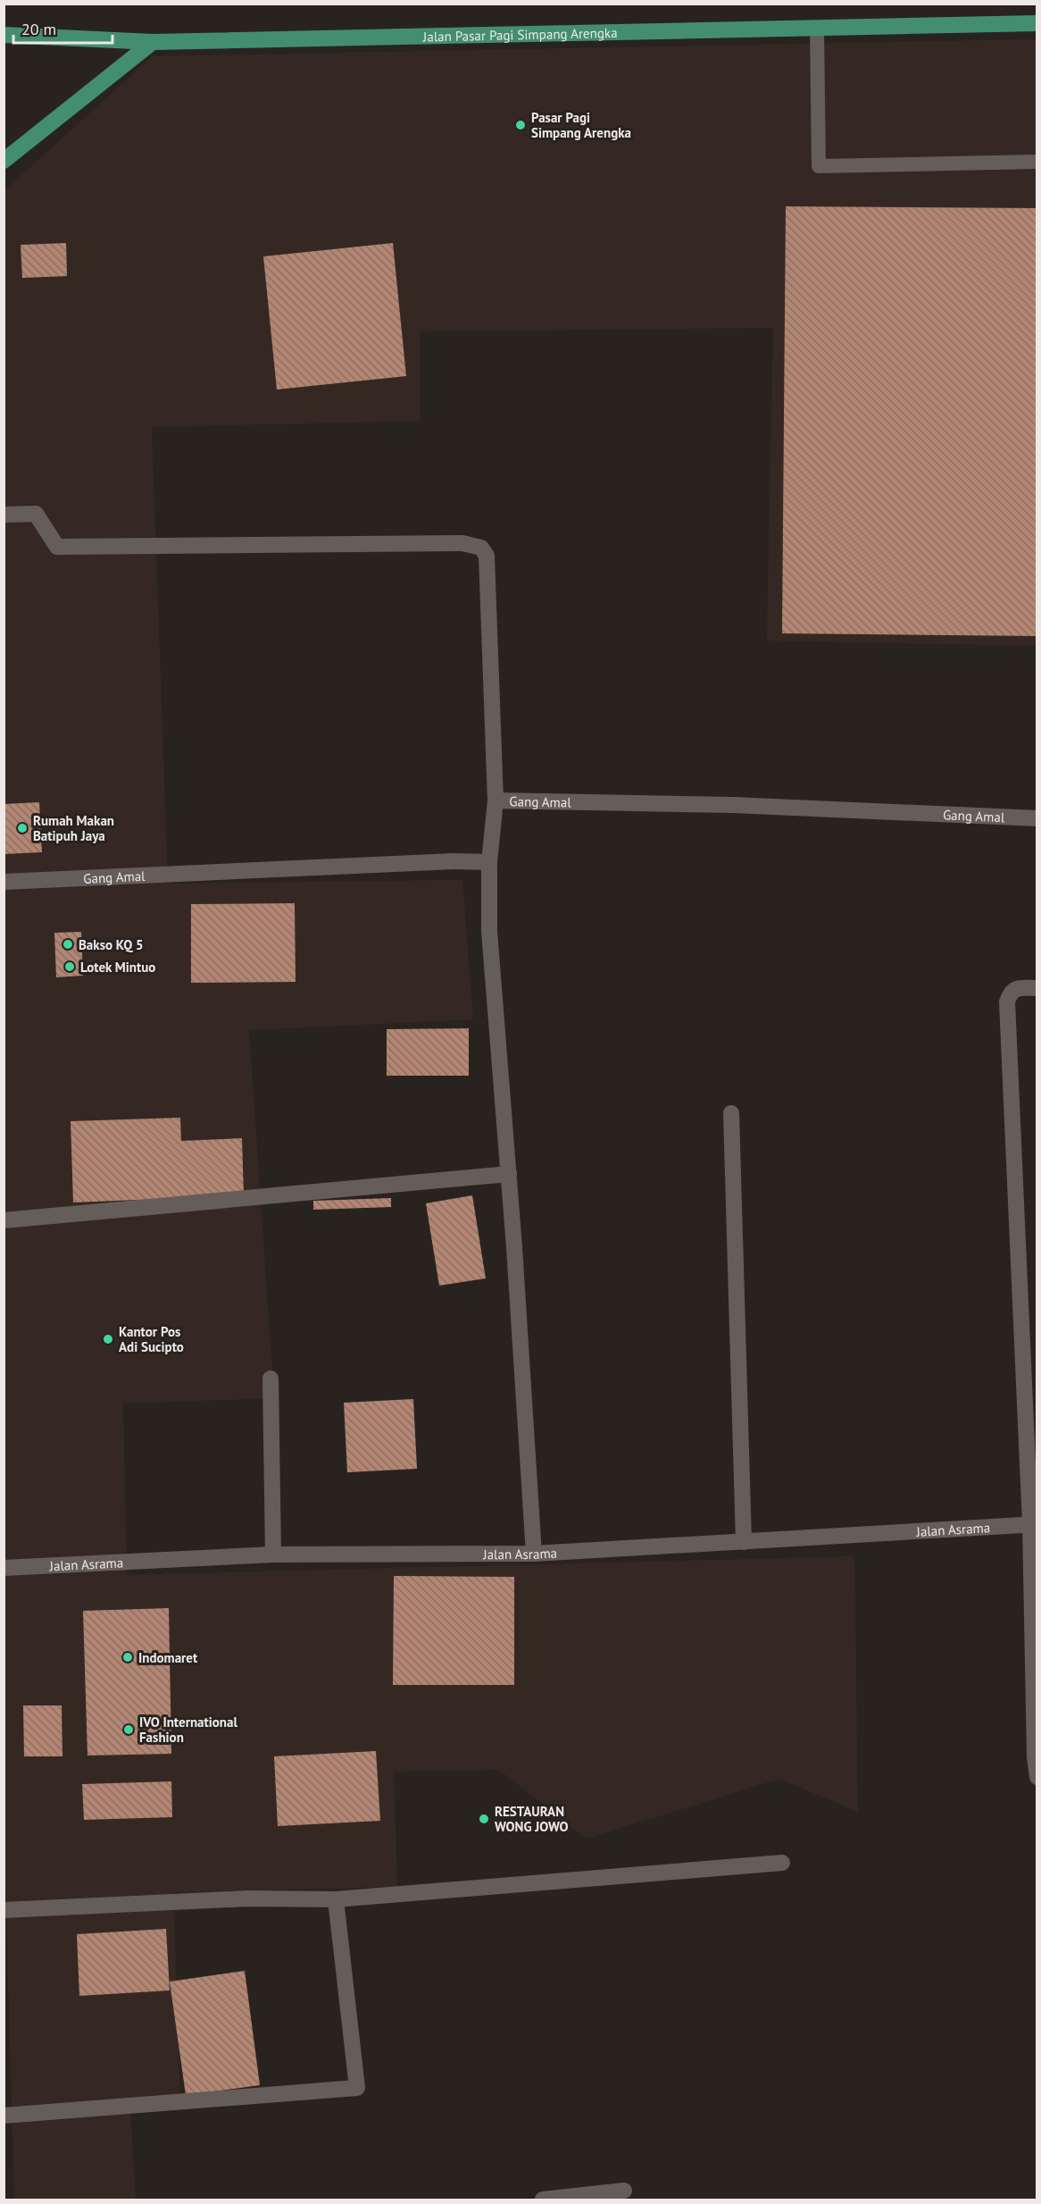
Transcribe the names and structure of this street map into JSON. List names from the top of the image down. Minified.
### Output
{"streets":{"main road":["Jalan Pasar Pagi Simpang Arengka"],"street":["Gang Amal","Jalan Asrama"]},"places":["Pasar Pagi Simpang Arengka","Rumah Makan Batipuh Jaya","Bakso KQ 5","Lotek Mintuo","Kantor Pos Adi Sucipto","Indomaret","IVO International Fashion","RESTAURAN WONG JOWO"],"scale_bar":"20 m"}
